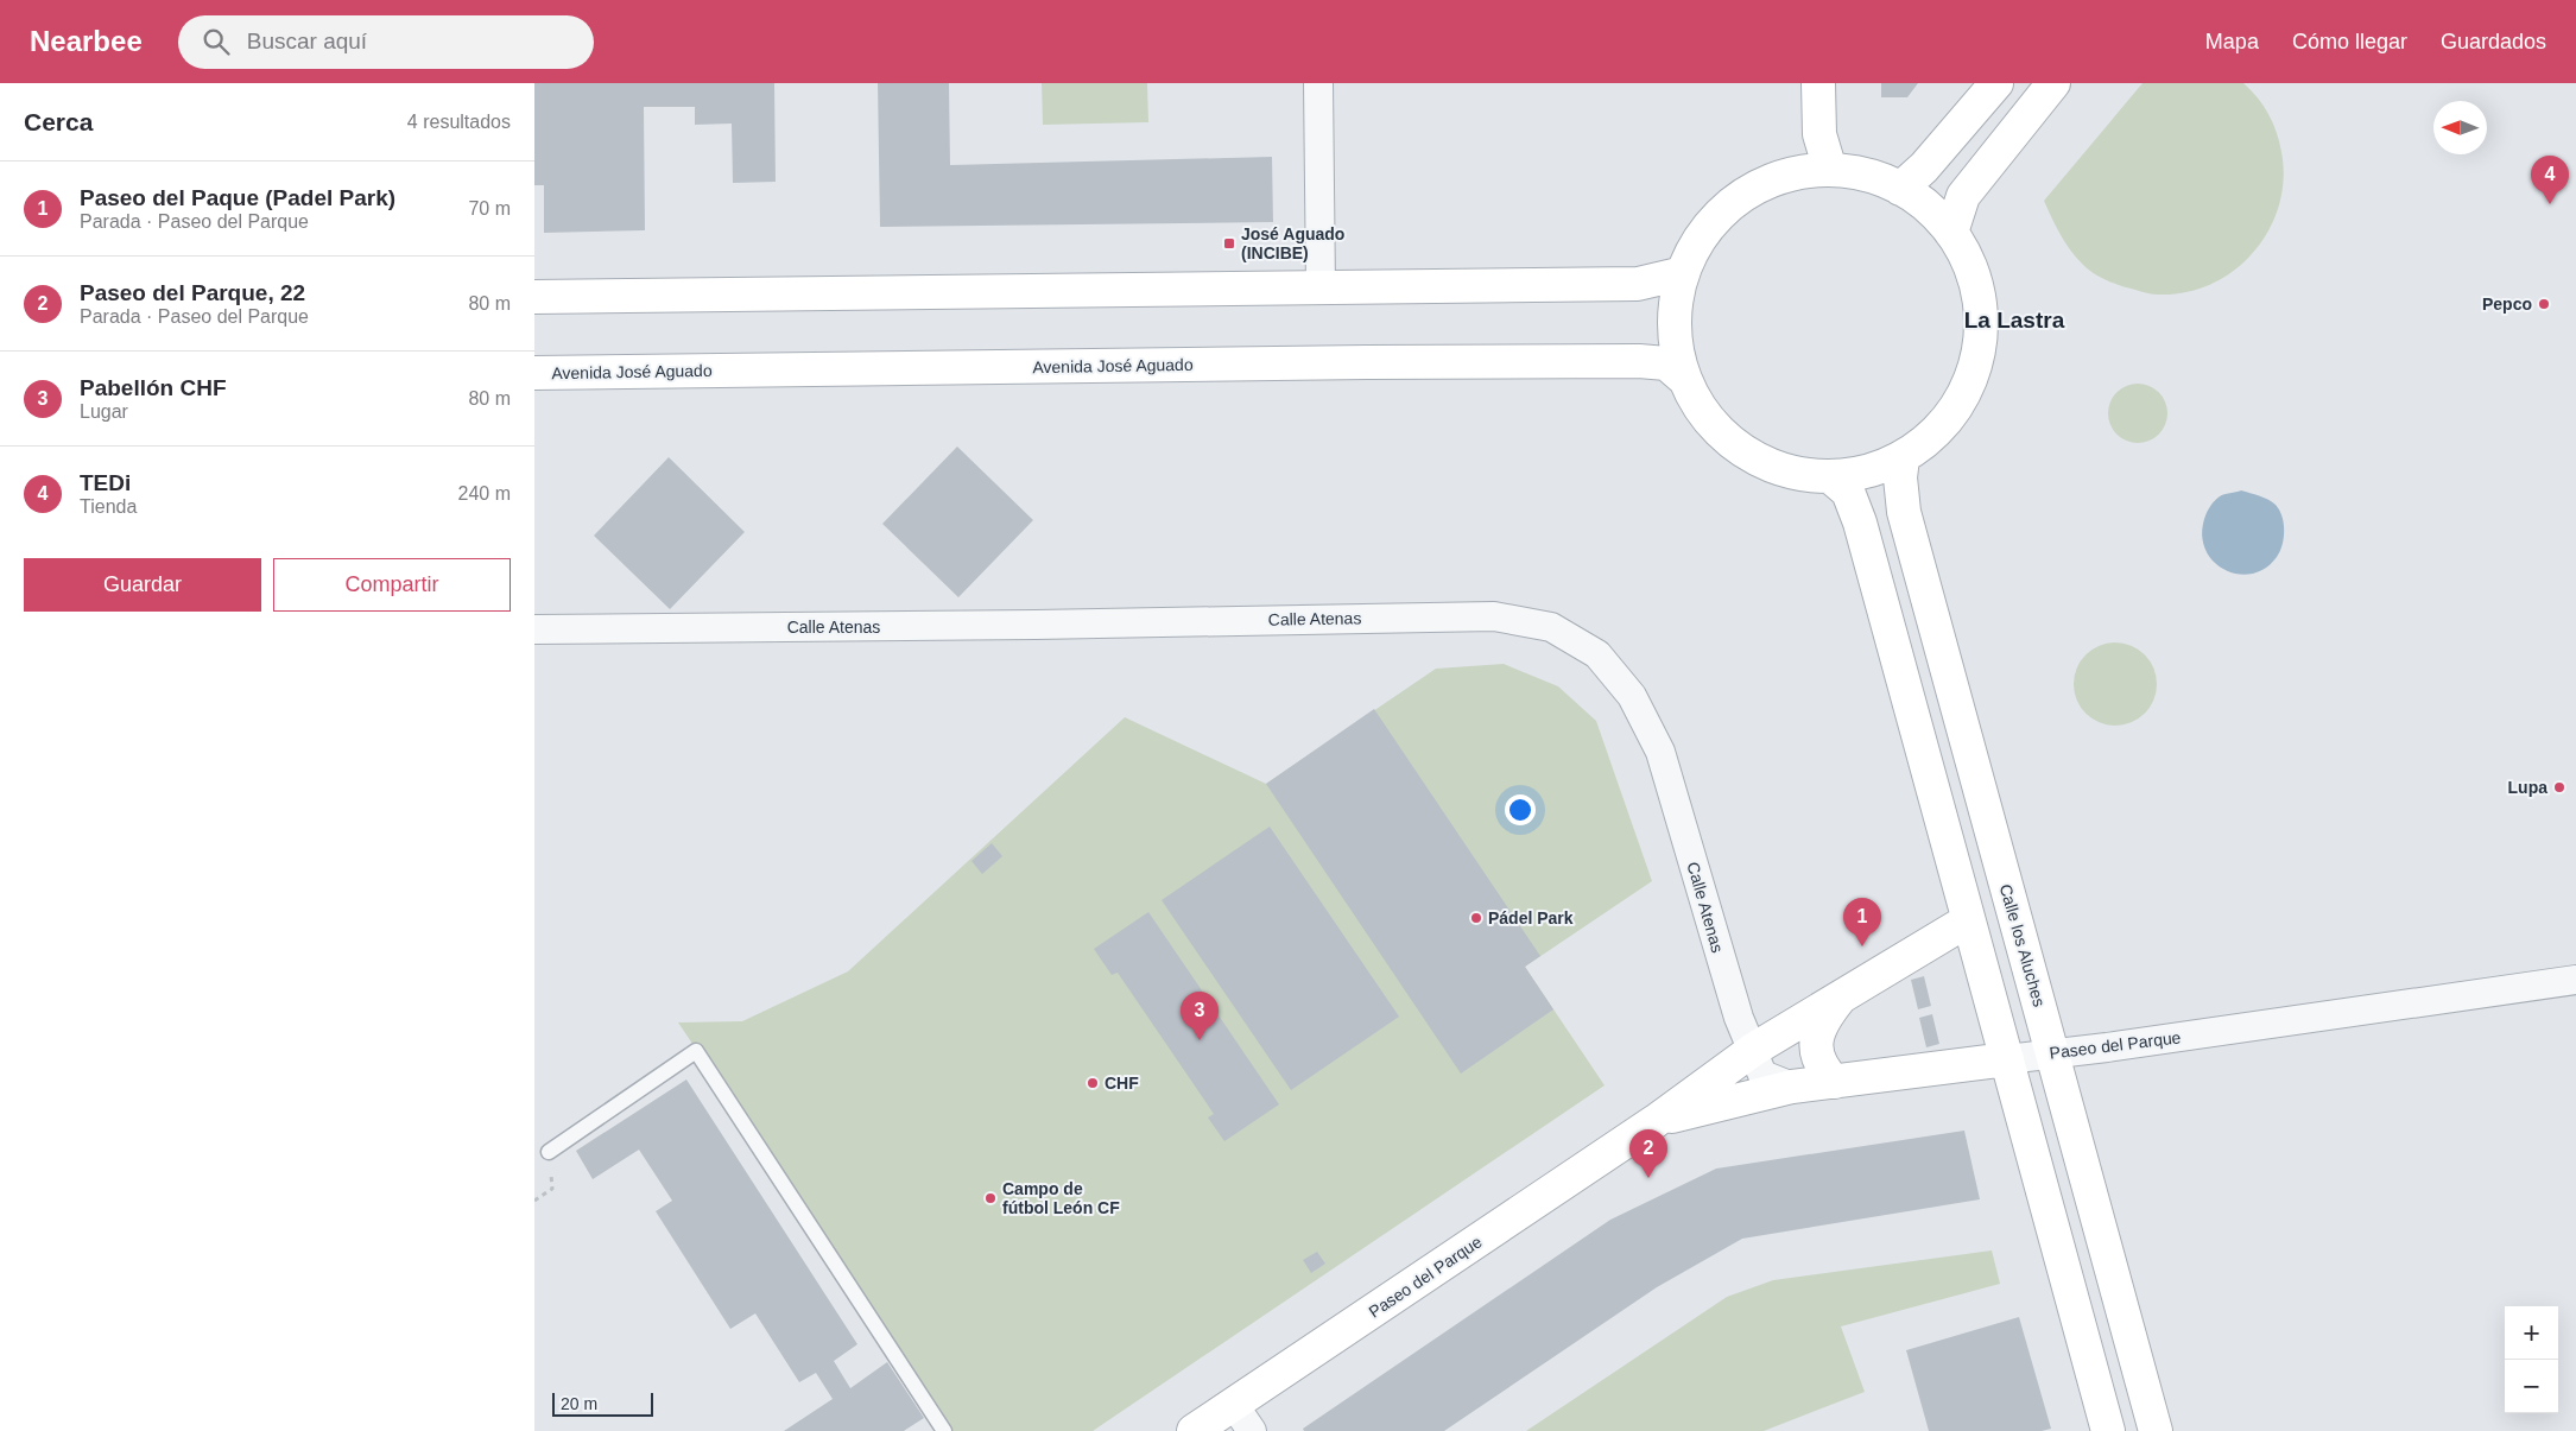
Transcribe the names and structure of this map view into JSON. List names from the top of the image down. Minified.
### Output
{"streets":{"main road":["Avenida José Aguado","Calle los Aluches","Paseo del Parque"],"street":["Calle Atenas"]},"crossings":[["Calle Atenas","Paseo del Parque"],["Calle los Aluches","Paseo del Parque"]],"districts":["La Lastra"],"places":{"transit":["José Aguado (INCIBE)"],"other":["Pepco","Lupa","Pádel Park","CHF","Campo de fútbol León CF"]},"scale_bar":"20 m","north":"left","page":{"header":"Nearbee","search":"Buscar aquí","nav":["Mapa","Cómo llegar","Guardados"],"heading":["Cerca","4 resultados"],"pins":["4","1","3","2"],"list":[{"mark":"1","name":"Paseo del Paque (Padel Park)","note":"Parada · Paseo del Parque","value":"70 m"},{"mark":"2","name":"Paseo del Parque, 22","note":"Parada · Paseo del Parque","value":"80 m"},{"mark":"3","name":"Pabellón CHF","note":"Lugar","value":"80 m"},{"mark":"4","name":"TEDi","note":"Tienda","value":"240 m"}],"buttons":["Guardar","Compartir"],"map_buttons":["+","−"],"scale":"20 m"}}
